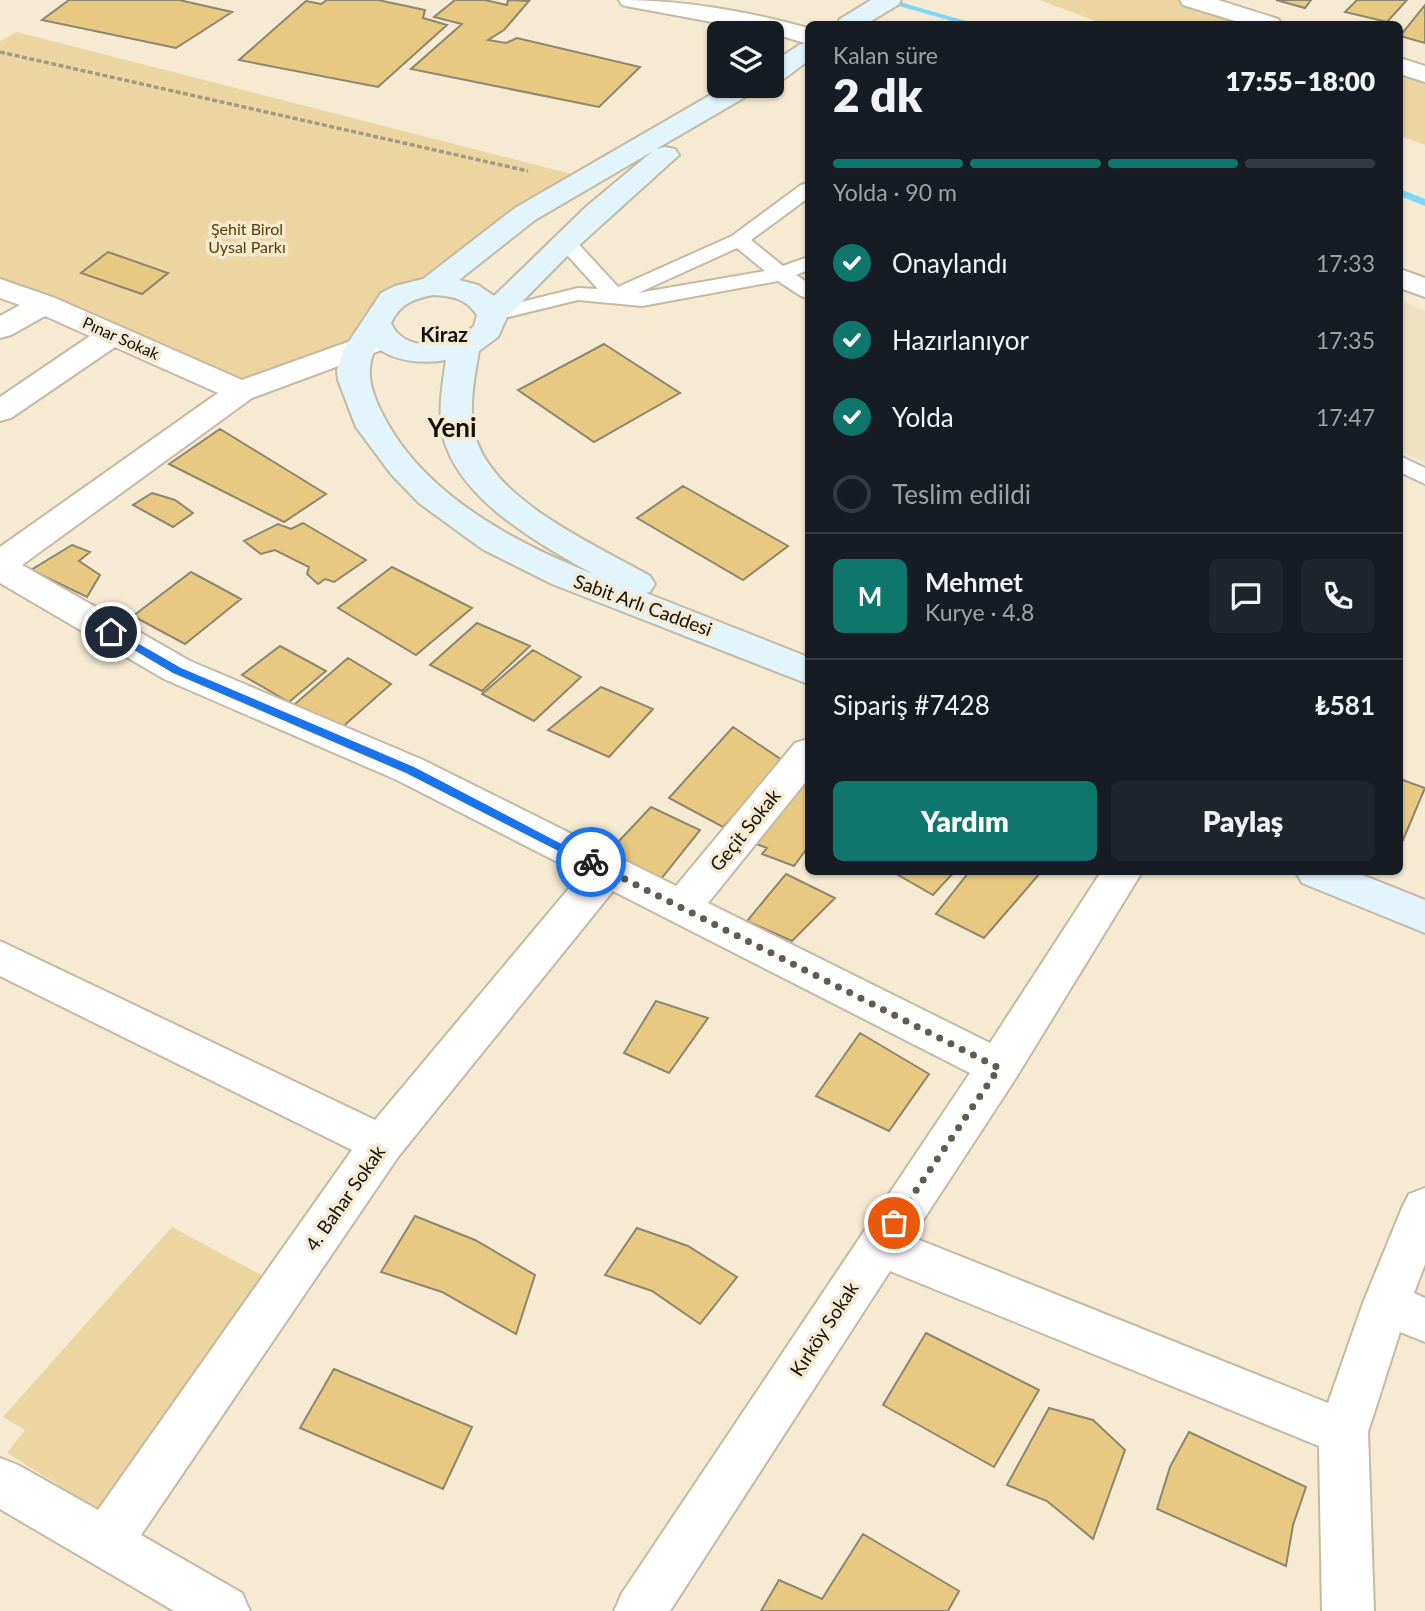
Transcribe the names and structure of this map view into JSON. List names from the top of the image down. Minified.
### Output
{"streets":{"main road":["Sabit Arlı Caddesi"],"street":["Pınar Sokak","Geçit Sokak","4. Bahar Sokak","Kırköy Sokak"]},"districts":["Kiraz","Yeni"],"parks":["Şehit Birol Uysal Parkı"],"page":{"heading":["2 dk","Kalan süre","17:55–18:00"],"panel":["Mehmet","Kurye · 4.8","Sipariş #7428","₺581"],"bar":"Yolda · 90 m","list":[["Onaylandı","17:33"],["Hazırlanıyor","17:35"],["Yolda","17:47"],"Teslim edildi"],"round":"M","buttons":["Yardım","Paylaş"]}}
